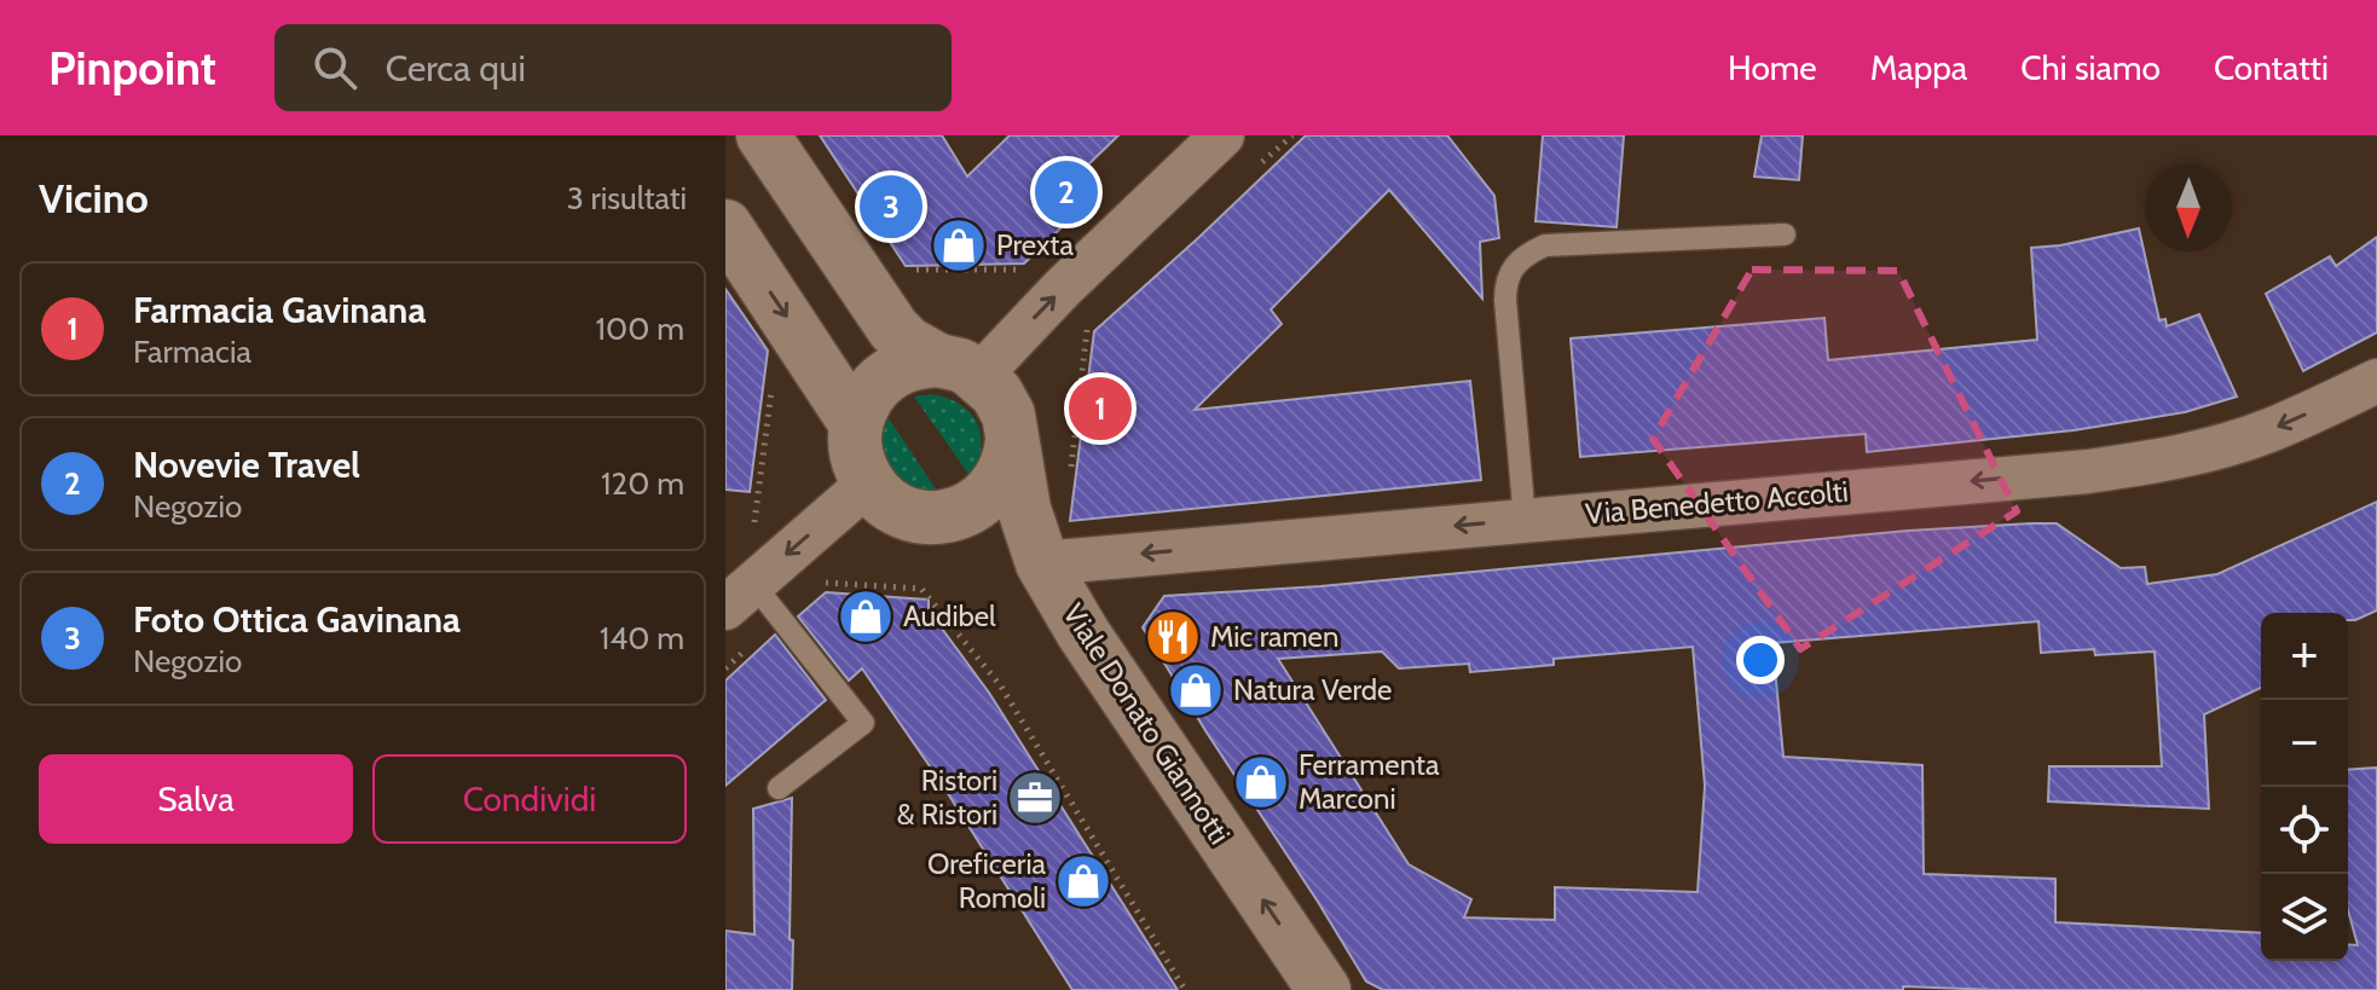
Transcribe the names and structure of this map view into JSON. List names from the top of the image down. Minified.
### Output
{"streets":{"street":["Via Benedetto Accolti","Viale Donato Giannotti"]},"crossings":[["Via Benedetto Accolti","Viale Donato Giannotti"]],"one_way":["Via Benedetto Accolti","Viale Donato Giannotti"],"places":{"shop":["Prexta","Audibel","Natura Verde","Ferramenta Marconi","Oreficeria Romoli"],"restaurant":["Mic ramen"],"office":["Ristori & Ristori"]},"north":"bottom","page":{"header":"Pinpoint","search":"Cerca qui","nav":["Home","Mappa","Chi siamo","Contatti"],"heading":["Vicino","3 risultati"],"pins":["2","3","1"],"list":[{"mark":"1","name":"Farmacia Gavinana","note":"Farmacia","value":"100 m"},{"mark":"2","name":"Novevie Travel","note":"Negozio","value":"120 m"},{"mark":"3","name":"Foto Ottica Gavinana","note":"Negozio","value":"140 m"}],"map_buttons":["+","−"],"buttons":["Salva","Condividi"]}}
